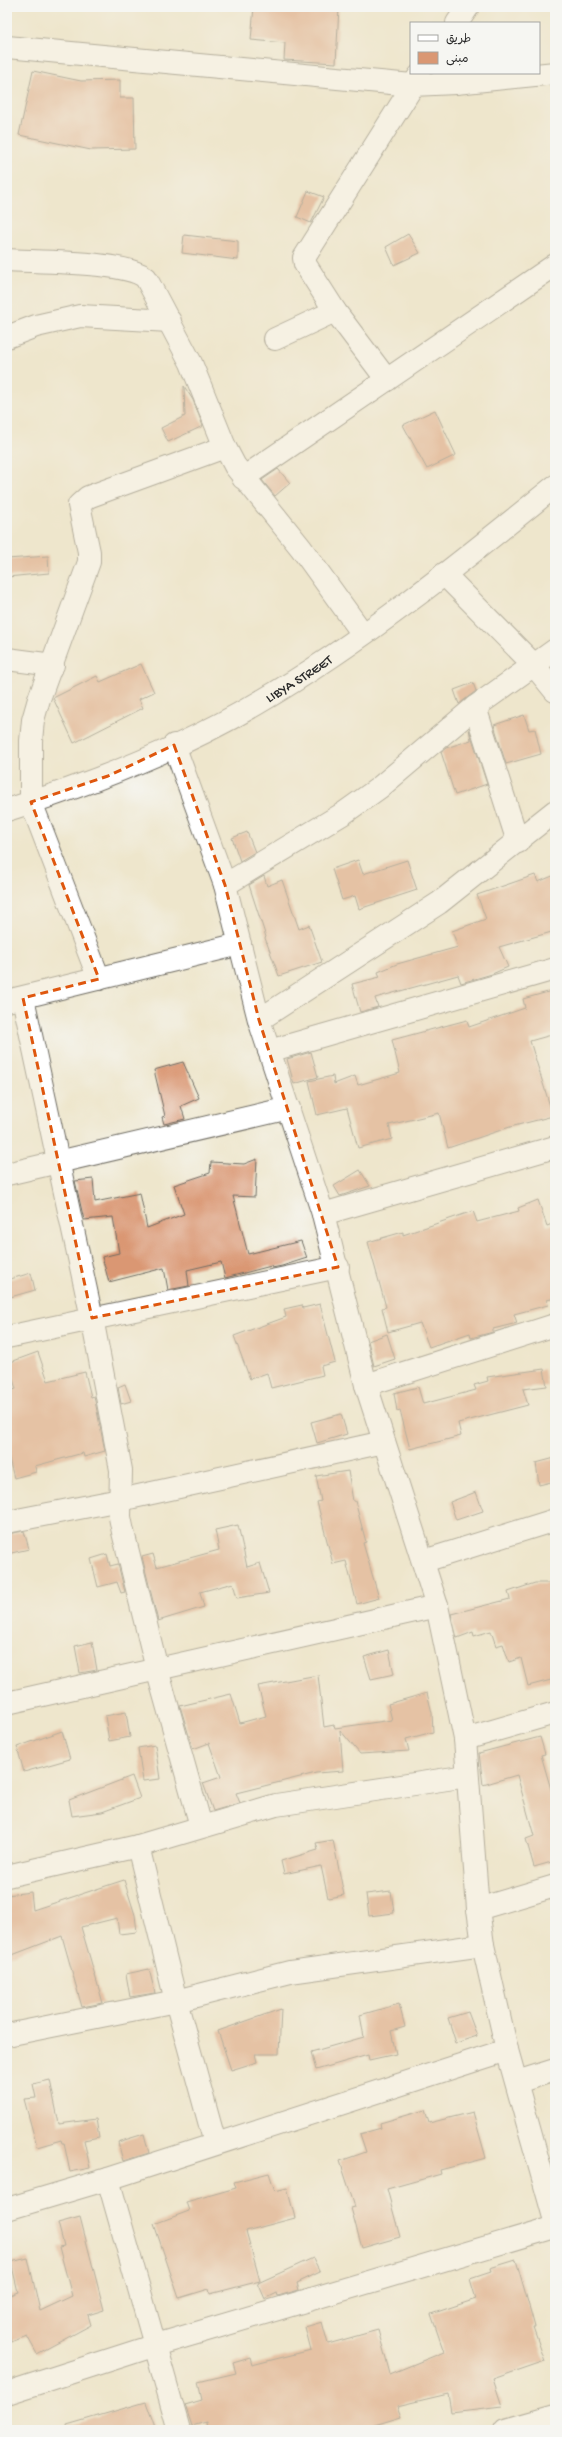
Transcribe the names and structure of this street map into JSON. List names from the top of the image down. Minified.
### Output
{"streets":{"main road":["LIBYA STREET"]},"legend":["طريق","مبنى"]}
